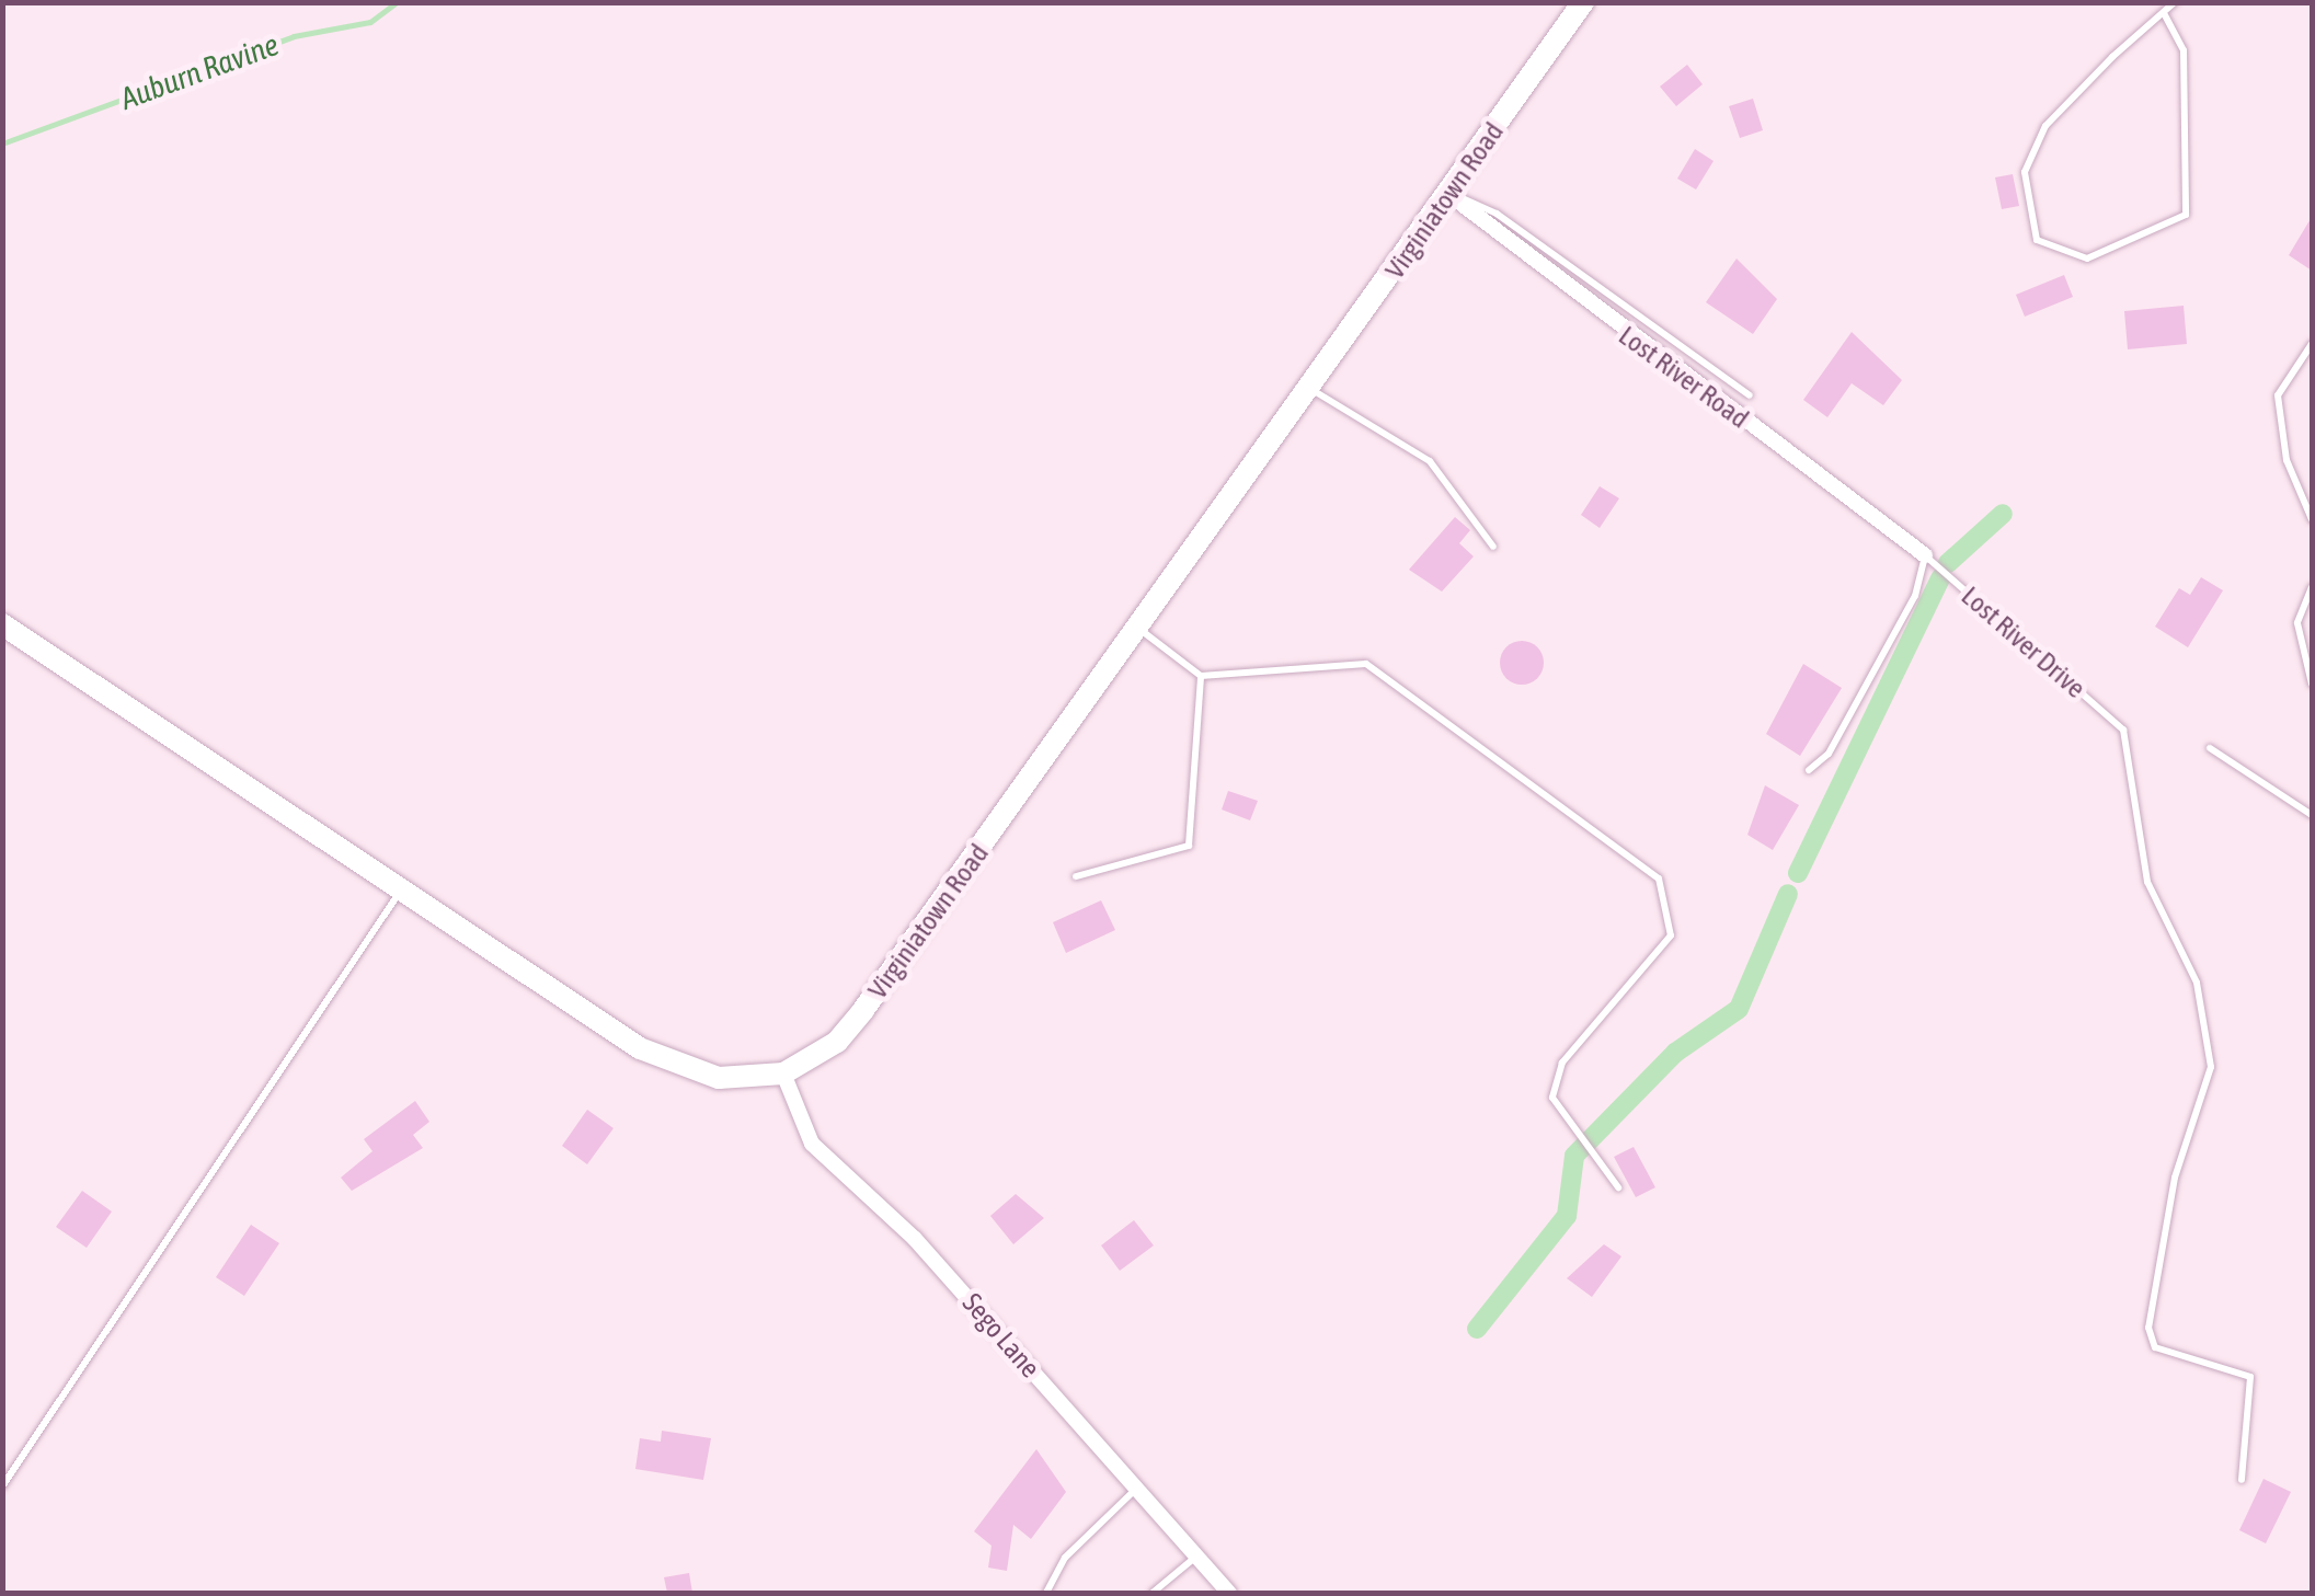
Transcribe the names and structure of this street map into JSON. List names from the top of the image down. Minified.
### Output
{"streets":{"street":["Virginiatown Road","Lost River Road","Sego Lane"],"lane":["Lost River Drive"]},"crossings":[["Virginiatown Road","Lost River Road"],["Virginiatown Road","Sego Lane"],["Lost River Road","Lost River Drive"]],"water":["Auburn Ravine"]}
